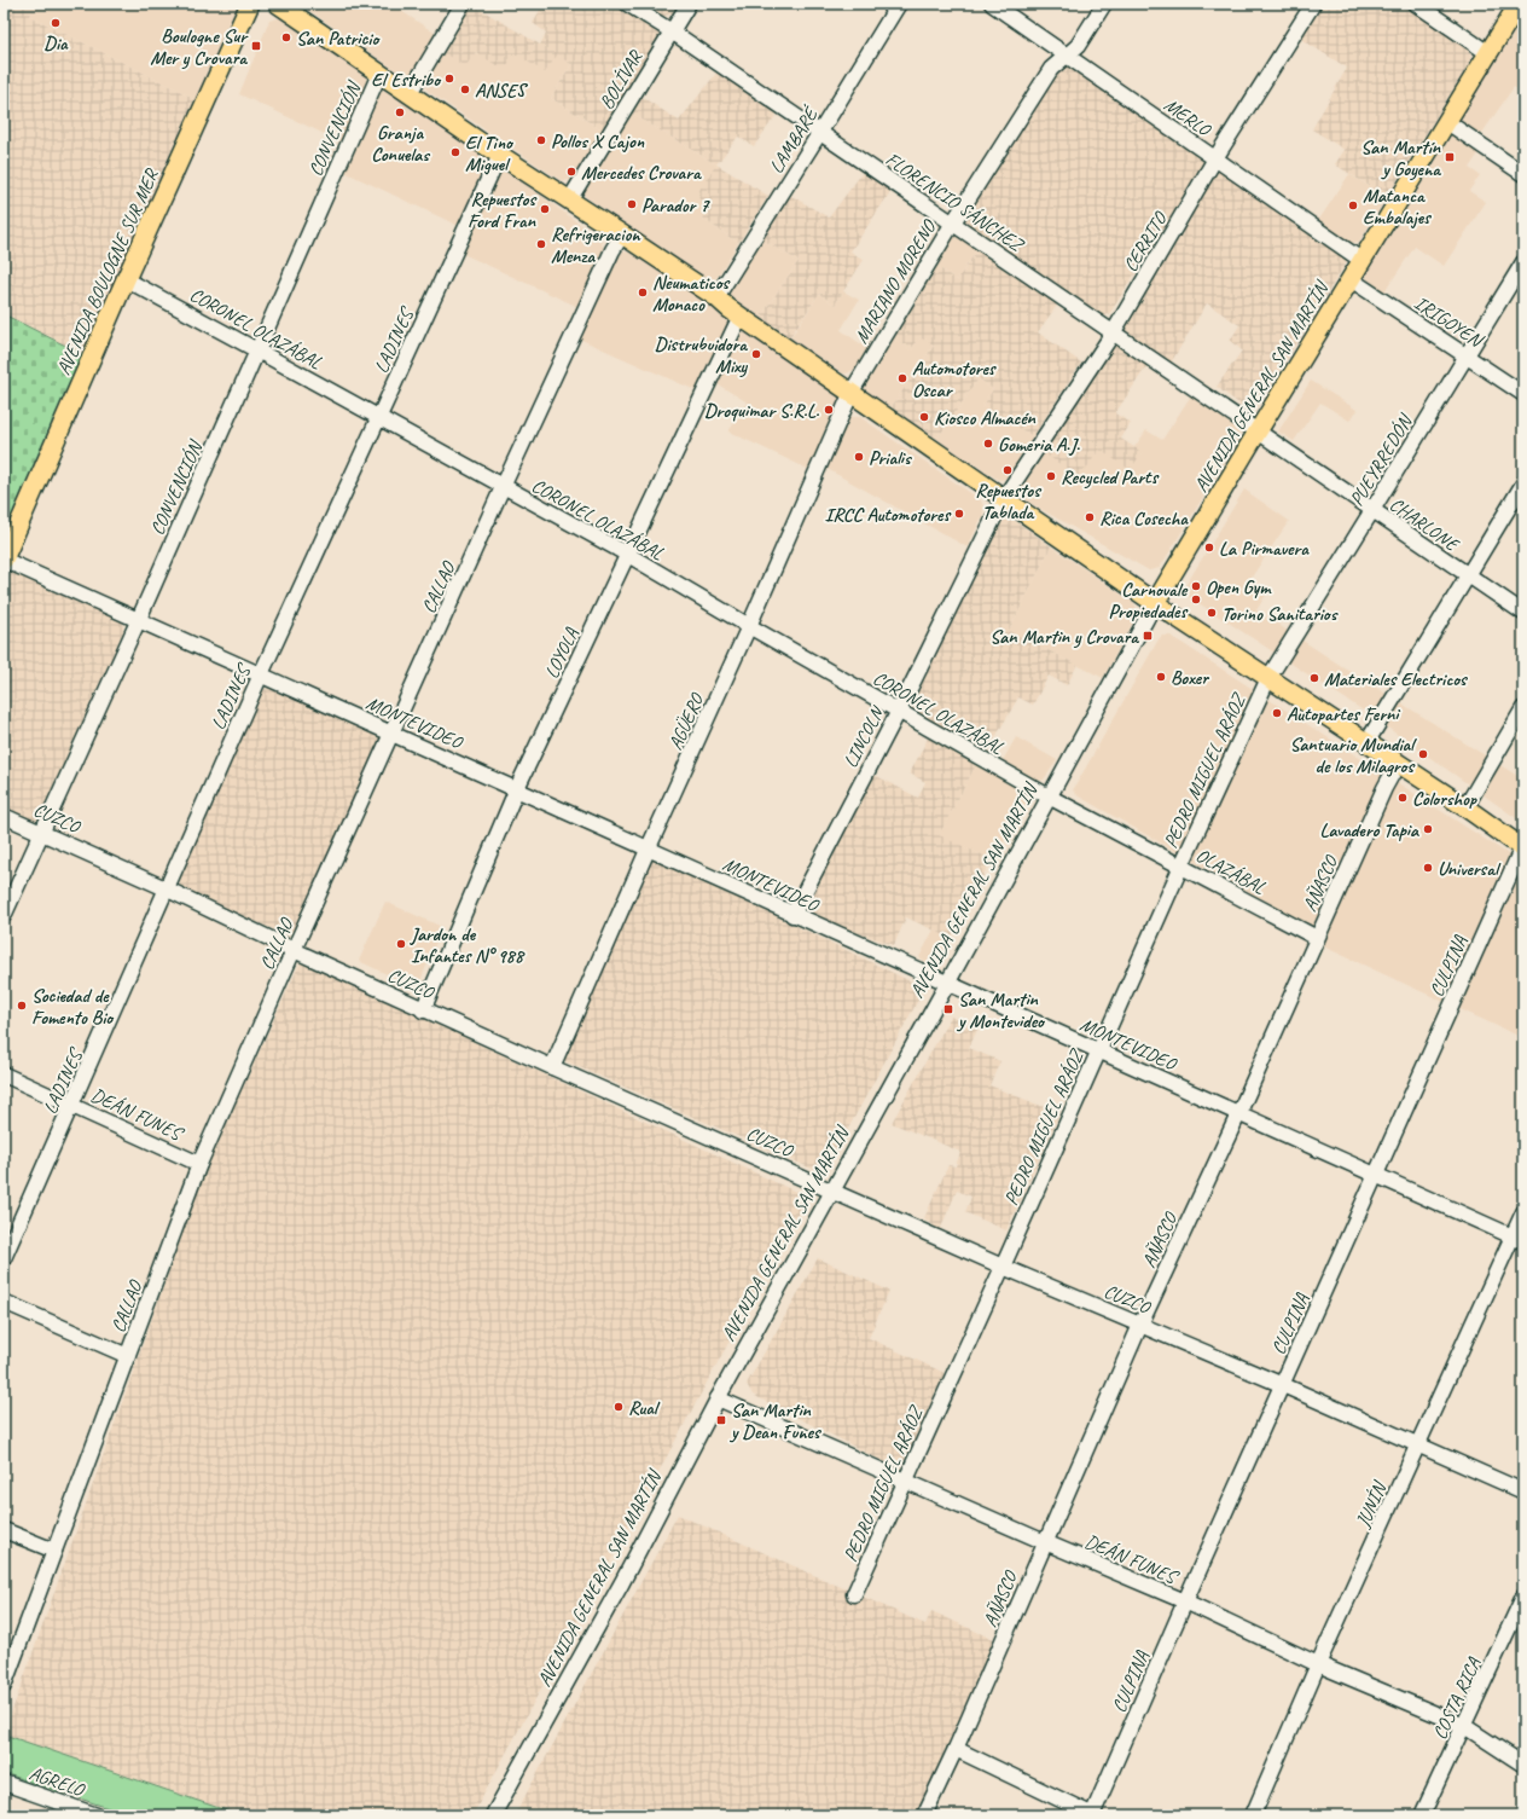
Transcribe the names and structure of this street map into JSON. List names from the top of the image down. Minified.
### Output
{"streets":{"main road":["AVENIDA BOULOGNE SUR MER","AVENIDA GENERAL SAN MARTÍN"],"street":["BOLÍVAR","MERLO","CONVENCIÓN","LAMBARÉ","FLORENCIO SÁNCHEZ","CERRITO","MARIANO MORENO","IRIGOYEN","CORONEL OLAZÁBAL","LADINES","PUEYRREDÓN","CHARLONE","CALLAO","LOYOLA","MONTEVIDEO","AGÜERO","LINCOLN","PEDRO MIGUEL ARÁOZ","CUZCO","OLAZÁBAL","AÑASCO","CULPINA","DEÁN FUNES","JUNÍN","COSTA RICA","AGRELO"]},"crossings":[["BOLÍVAR","FLORENCIO SÁNCHEZ"],["MERLO","CERRITO"],["MERLO","MARIANO MORENO"],["MERLO","AVENIDA GENERAL SAN MARTÍN"],["CONVENCIÓN","CORONEL OLAZÁBAL"],["CONVENCIÓN","MONTEVIDEO"],["CONVENCIÓN","CUZCO"],["LAMBARÉ","FLORENCIO SÁNCHEZ"],["FLORENCIO SÁNCHEZ","CERRITO"],["FLORENCIO SÁNCHEZ","MARIANO MORENO"],["FLORENCIO SÁNCHEZ","AVENIDA GENERAL SAN MARTÍN"],["FLORENCIO SÁNCHEZ","CHARLONE"],["CERRITO","LINCOLN"],["AVENIDA BOULOGNE SUR MER","CORONEL OLAZÁBAL"],["AVENIDA BOULOGNE SUR MER","MONTEVIDEO"],["MARIANO MORENO","AGÜERO"],["IRIGOYEN","AVENIDA GENERAL SAN MARTÍN"],["IRIGOYEN","PUEYRREDÓN"],["CORONEL OLAZÁBAL","LADINES"],["CORONEL OLAZÁBAL","AVENIDA GENERAL SAN MARTÍN"],["CORONEL OLAZÁBAL","CALLAO"],["CORONEL OLAZÁBAL","LOYOLA"],["CORONEL OLAZÁBAL","AGÜERO"],["CORONEL OLAZÁBAL","LINCOLN"],["CORONEL OLAZÁBAL","OLAZÁBAL"],["LADINES","MONTEVIDEO"],["LADINES","CUZCO"],["LADINES","DEÁN FUNES"],["AVENIDA GENERAL SAN MARTÍN","CHARLONE"],["AVENIDA GENERAL SAN MARTÍN","MONTEVIDEO"],["AVENIDA GENERAL SAN MARTÍN","CUZCO"],["AVENIDA GENERAL SAN MARTÍN","OLAZÁBAL"],["AVENIDA GENERAL SAN MARTÍN","DEÁN FUNES"],["PUEYRREDÓN","CHARLONE"],["PUEYRREDÓN","PEDRO MIGUEL ARÁOZ"],["CALLAO","MONTEVIDEO"],["CALLAO","CUZCO"],["CALLAO","DEÁN FUNES"],["LOYOLA","MONTEVIDEO"],["LOYOLA","CUZCO"],["MONTEVIDEO","AGÜERO"],["MONTEVIDEO","LINCOLN"],["MONTEVIDEO","PEDRO MIGUEL ARÁOZ"],["MONTEVIDEO","AÑASCO"],["MONTEVIDEO","CULPINA"],["MONTEVIDEO","JUNÍN"],["AGÜERO","CUZCO"],["PEDRO MIGUEL ARÁOZ","CUZCO"],["PEDRO MIGUEL ARÁOZ","OLAZÁBAL"],["PEDRO MIGUEL ARÁOZ","DEÁN FUNES"],["CUZCO","AÑASCO"],["CUZCO","CULPINA"],["CUZCO","JUNÍN"],["OLAZÁBAL","AÑASCO"],["AÑASCO","DEÁN FUNES"],["CULPINA","DEÁN FUNES"],["DEÁN FUNES","JUNÍN"],["DEÁN FUNES","COSTA RICA"]],"places":{"other":["Dia","San Patricio","El Estribo","ANSES","Granja Conuelas","Pollos X Cajon","El Tino Miguel","Mercedes Crovara","Parador 7","Matanca Embalajes","Repuestos Ford Fran","Refrigeracion Menza","Neumaticos Monaco","Distrubuidora Mixy","Automotores Oscar","Droquimar S.R.L.","Kiosco Almacén","Gomeria A.J.","Prialis","Repuestos Tablada","Recycled Parts","IRCC Automotores","Rica Cosecha","La Pirmavera","Open Gym","Carnovale Propiedades","Torino Sanitarios","Boxer","Materiales Electricos","Autopartes Ferni","Santuario Mundial de los Milagros","Colorshop","Lavadero Tapia","Universal","Jardon de Infantes N° 988","Sociedad de Fomento Bio","Rual"],"transit":["Boulogne Sur Mer y Crovara","San Martín y Goyena","San Martin y Crovara","San Martin y Montevideo","San Martin y Dean Funes"]}}
